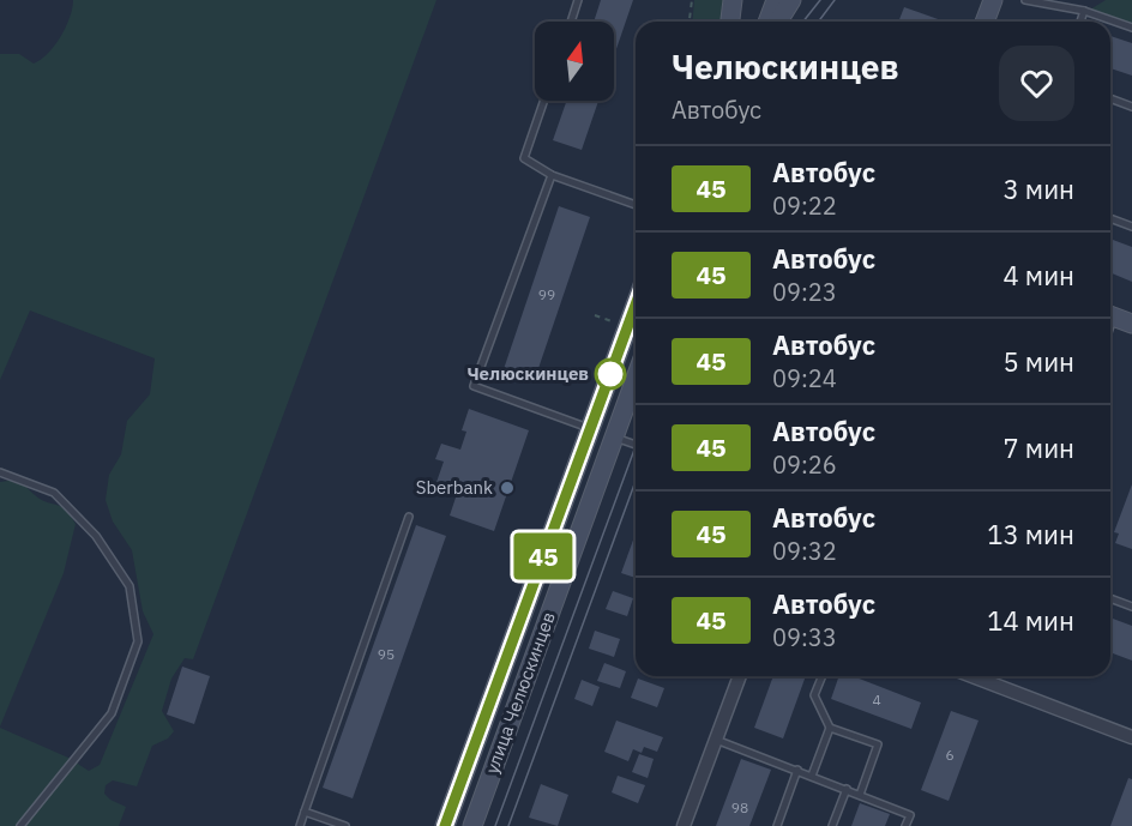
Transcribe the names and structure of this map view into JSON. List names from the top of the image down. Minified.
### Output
{"streets":{"main road":["улица Челюскинцев"]},"places":["Челюскинцев","Sberbank"],"lines":["bus line 45"],"house_numbers":["99","95","4","6","98"],"north":"top","page":{"on_map":"45","heading":["Челюскинцев","Автобус"],"list":[{"mark":"45","name":"Автобус","note":"09:22","value":"3 мин"},{"mark":"45","name":"Автобус","note":"09:23","value":"4 мин"},{"mark":"45","name":"Автобус","note":"09:24","value":"5 мин"},{"mark":"45","name":"Автобус","note":"09:26","value":"7 мин"},{"mark":"45","name":"Автобус","note":"09:32","value":"13 мин"},{"mark":"45","name":"Автобус","note":"09:33","value":"14 мин"}]}}
